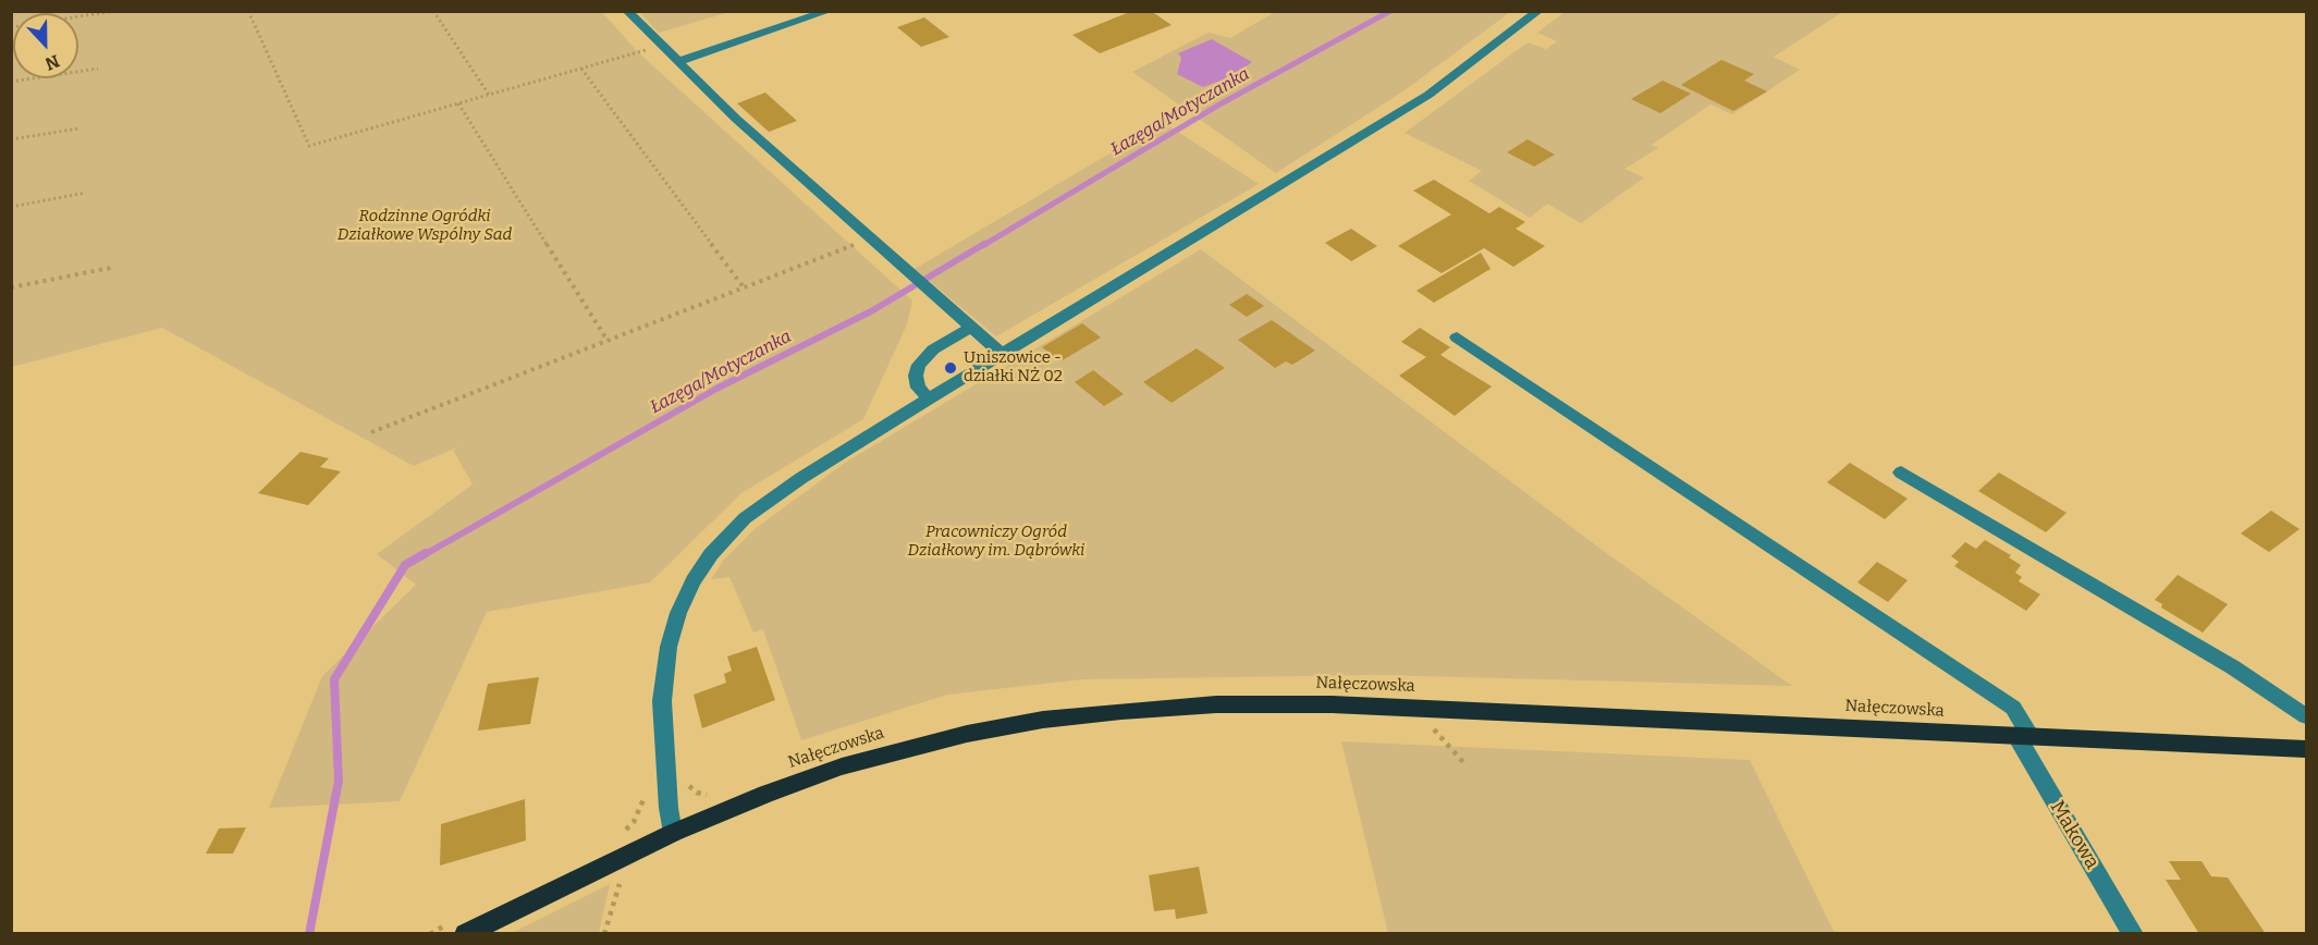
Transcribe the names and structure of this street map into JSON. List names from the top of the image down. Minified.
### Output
{"streets":{"main road":["Nałęczowska"],"street":["Makowa"]},"crossings":[["Nałęczowska","Makowa"]],"water":["Łazęga/Motyczanka"],"parks":["Rodzinne Ogródki Działkowe Wspólny Sad","Pracowniczy Ogród Działkowy im. Dąbrówki"],"places":["Uniszowice - działki NŻ 02"],"north":"bottom"}
